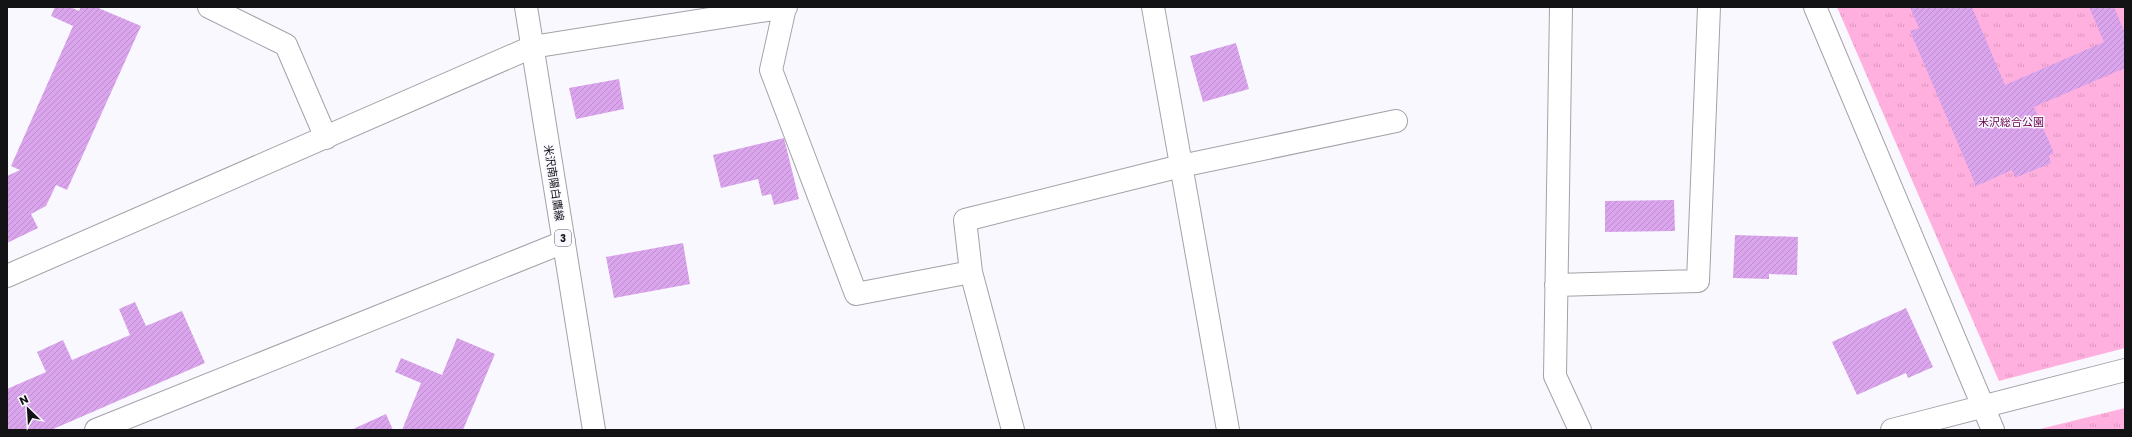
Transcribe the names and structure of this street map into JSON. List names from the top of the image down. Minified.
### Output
{"streets":{"street":["米沢南陽白鷹線","3"]},"parks":["米沢総合公園"],"north":"top left"}
